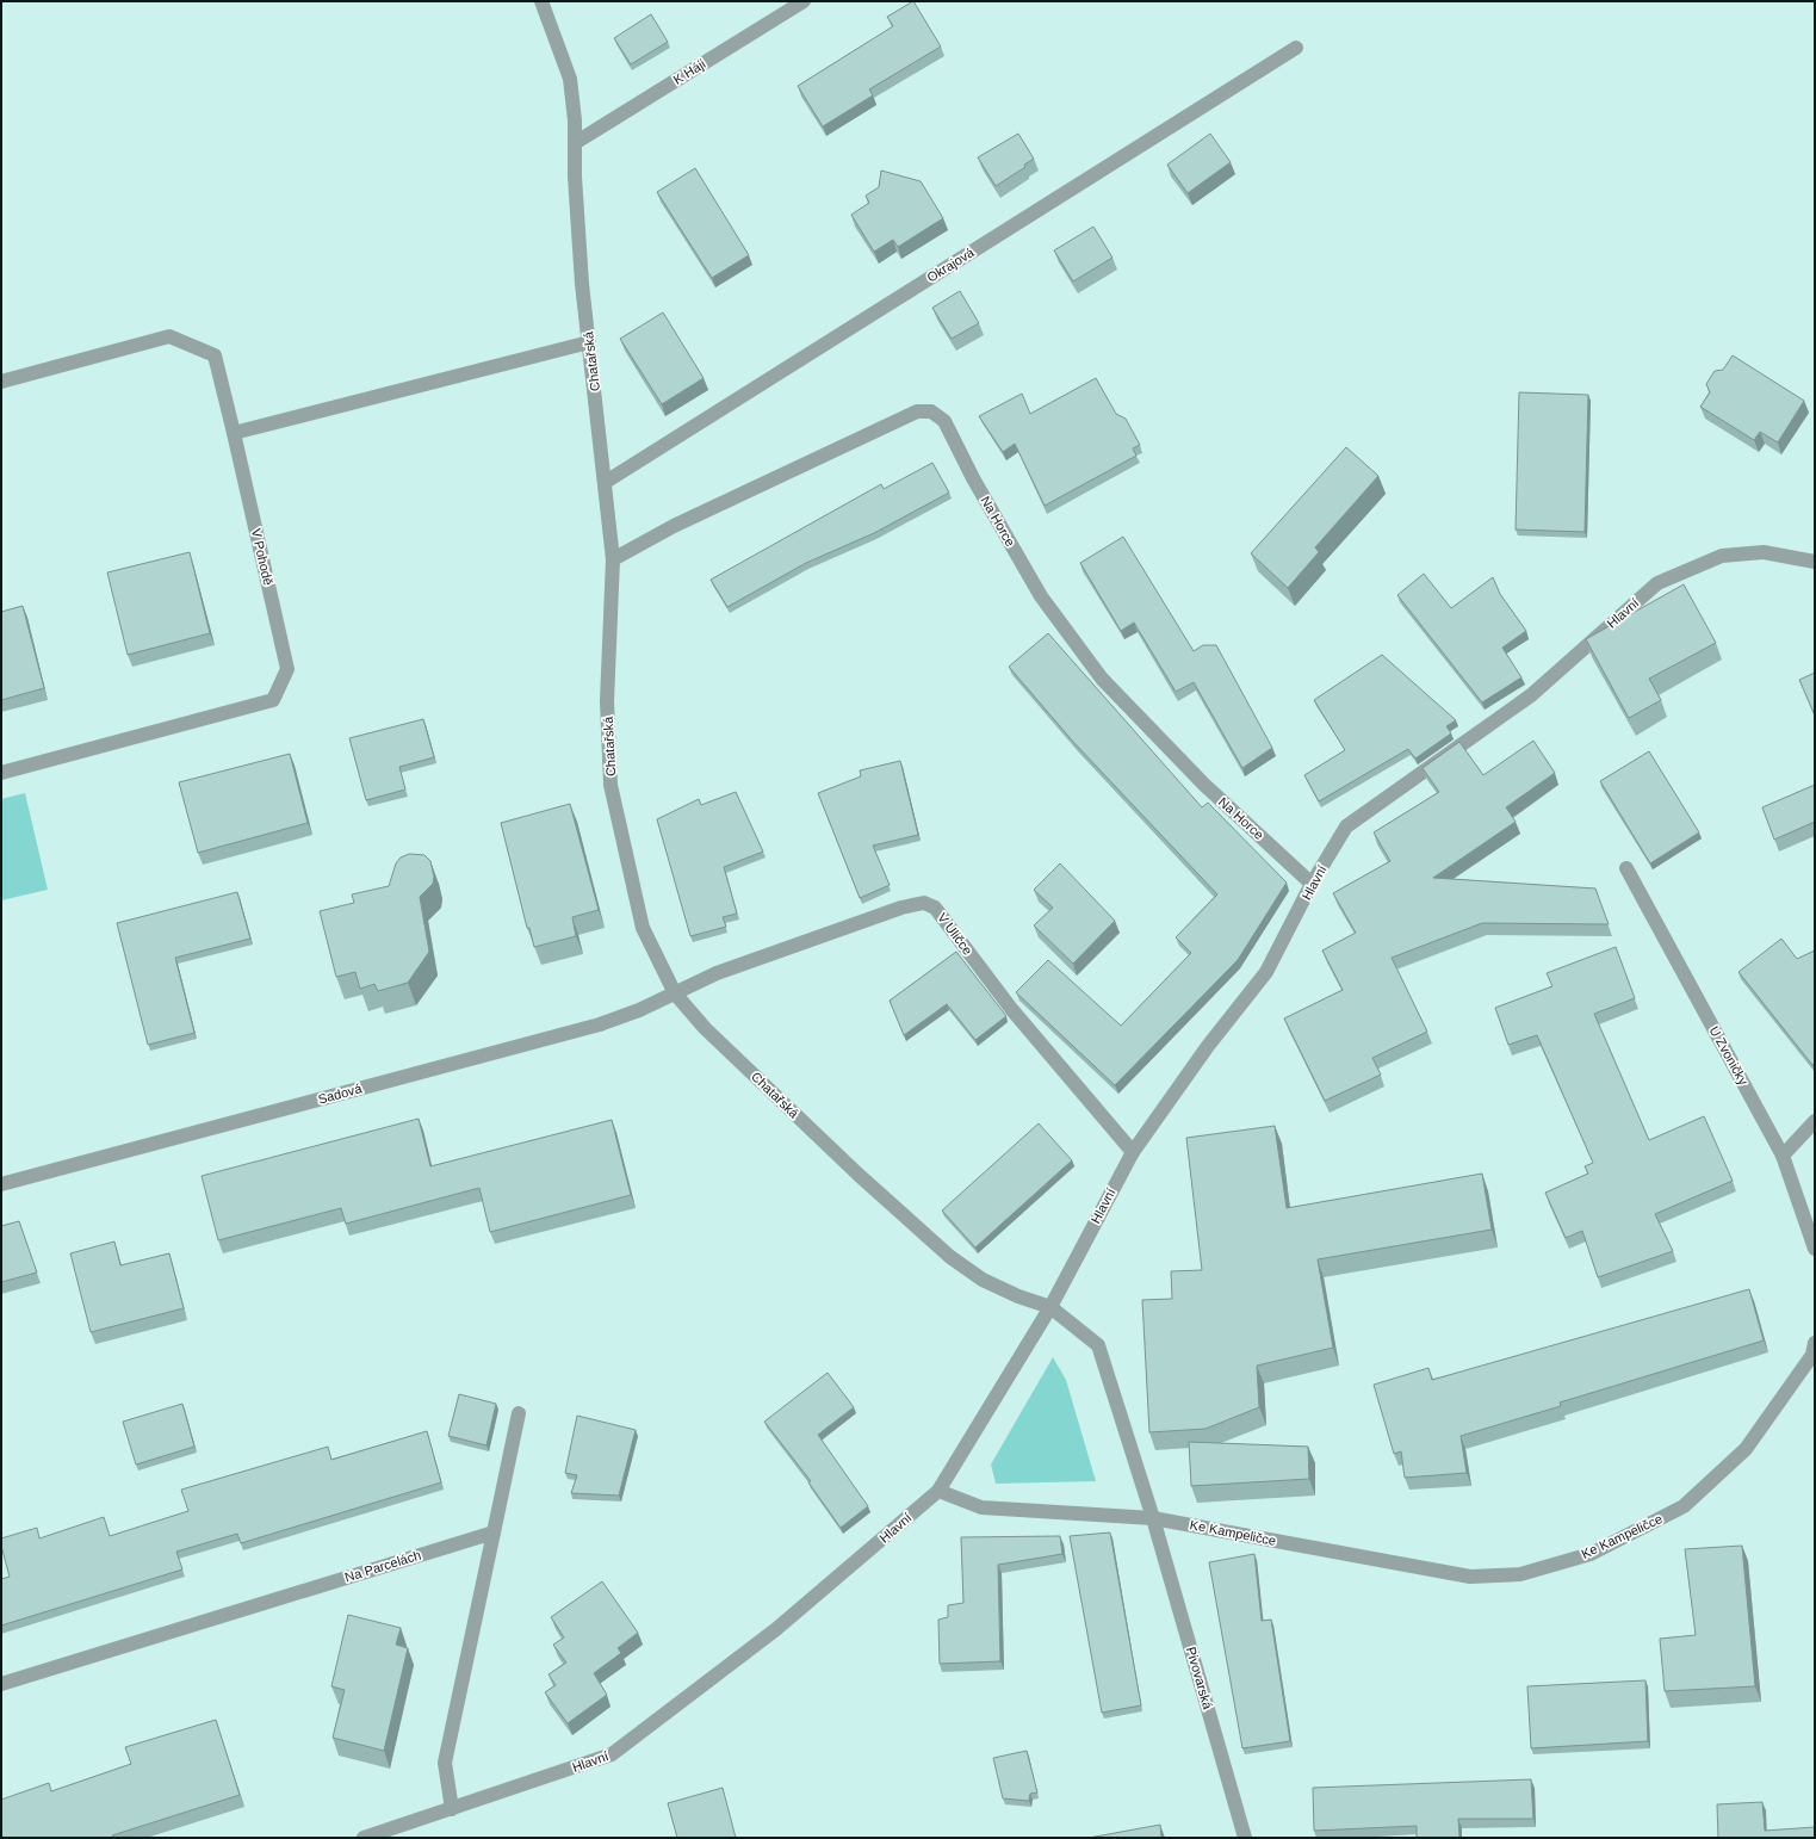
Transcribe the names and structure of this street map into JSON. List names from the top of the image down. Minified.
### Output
{"streets":{"street":["K Háji","Okrajová","Chatařská","Na Horce","V Pohodě","Hlavní","V Uličce","U Zvoničky","Sadová","Ke Kampeličce","Na Parcelách","Pivovarská"]},"crossings":[["K Háji","Chatařská"],["Okrajová","Chatařská"],["Chatařská","Na Horce"],["Chatařská","Hlavní"],["Chatařská","V Uličce"],["Chatařská","Sadová"],["Na Horce","Hlavní"],["Hlavní","V Uličce"],["Hlavní","Ke Kampeličce"],["V Uličce","Sadová"],["Ke Kampeličce","Pivovarská"]]}
